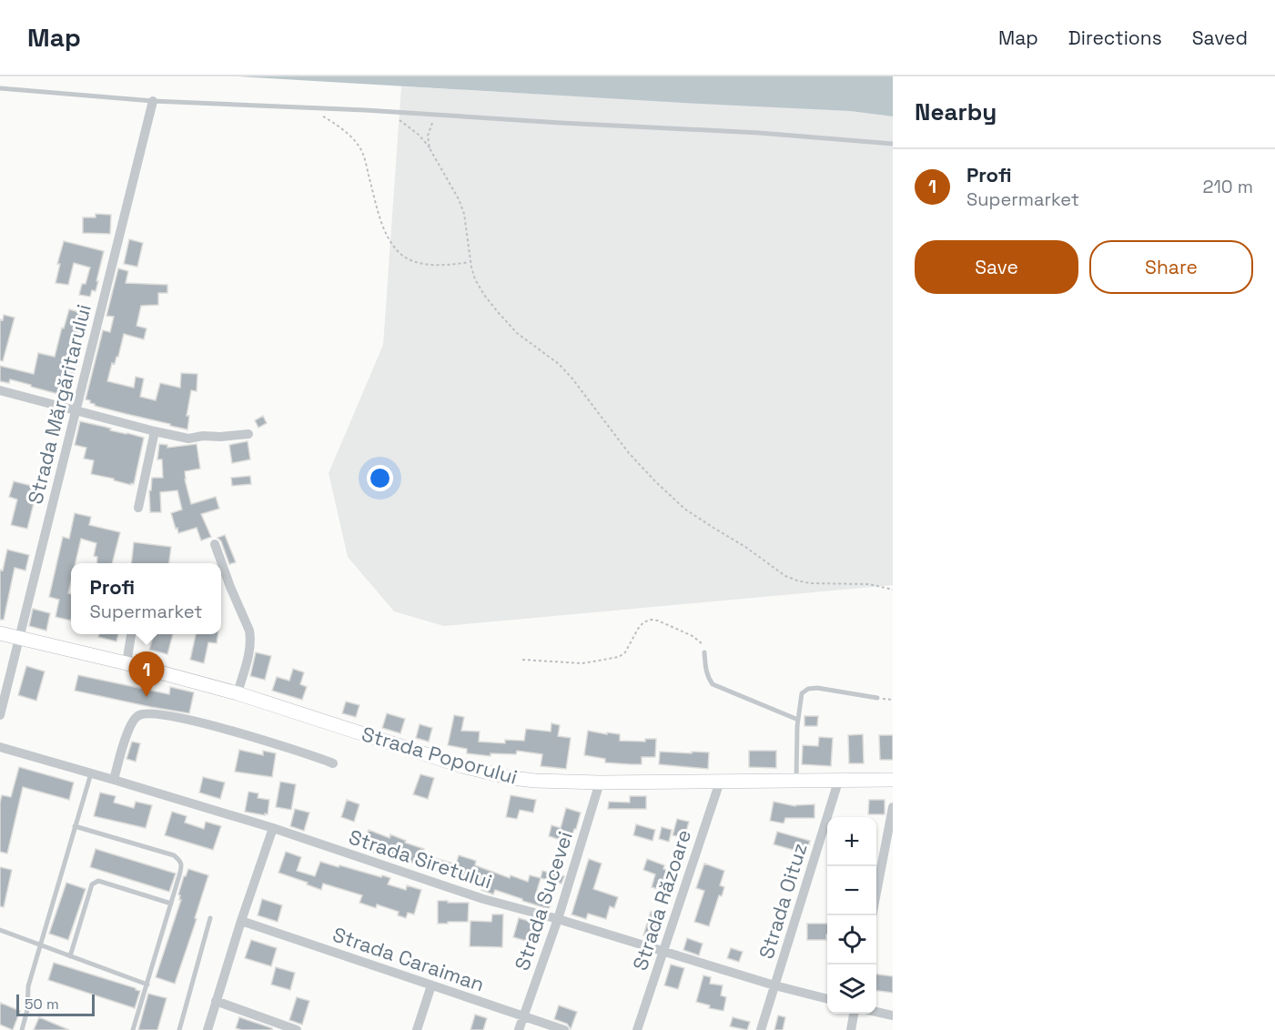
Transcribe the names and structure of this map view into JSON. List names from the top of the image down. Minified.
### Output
{"streets":{"street":["Strada Mărgăritarului","Strada Poporului","Strada Siretului","Strada Răzoare","Strada Sucevei","Strada Oituz","Strada Caraiman"]},"crossings":[["Strada Mărgăritarului","Strada Poporului"],["Strada Poporului","Strada Răzoare"],["Strada Poporului","Strada Sucevei"],["Strada Poporului","Strada Oituz"],["Strada Siretului","Strada Răzoare"],["Strada Siretului","Strada Sucevei"],["Strada Siretului","Strada Oituz"],["Strada Sucevei","Strada Caraiman"]],"scale_bar":"50 m","page":{"header":"Map","nav":["Map","Directions","Saved"],"heading":"Nearby","list":[{"mark":"1","name":"Profi","note":"Supermarket","value":"210 m"}],"buttons":["Save","Share"],"popup":["Profi","Supermarket"],"pins":"1","map_buttons":["+","−"],"scale":"50 m"}}
